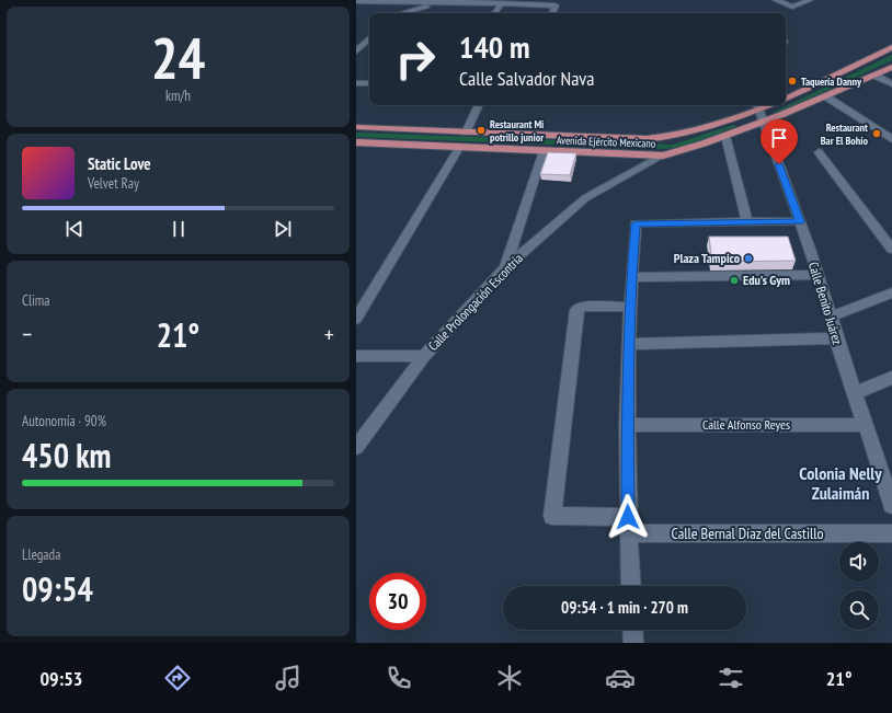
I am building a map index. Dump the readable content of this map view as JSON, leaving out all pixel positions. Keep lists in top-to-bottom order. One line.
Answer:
{"streets":{"main road":["Avenida Ejército Mexicano"],"street":["Calle Prolongación Escontría","Calle Benito Juárez","Calle Alfonso Reyes","Calle Bernal Díaz del Castillo"]},"crossings":[["Avenida Ejército Mexicano","Calle Prolongación Escontría"],["Avenida Ejército Mexicano","Calle Benito Juárez"],["Calle Benito Juárez","Calle Alfonso Reyes"]],"districts":["Colonia Nelly Zulaimán"],"places":["Taquería Danny","Restaurant Mi potrillo junior","Restaurant Bar El Bohío","Plaza Tampico","Edu's Gym"],"page":{"tile":[["24","km/h"],"Clima",["Autonomía · 90%","450 km"],["Llegada","09:54"]],"turn":["140 m","Calle Salvador Nava"],"song":["Static Love","Velvet Ray"],"heat":["−","21°","+"],"limit":"30","trip":"09:54 · 1 min · 270 m","tabs":["09:53","21°"]}}
